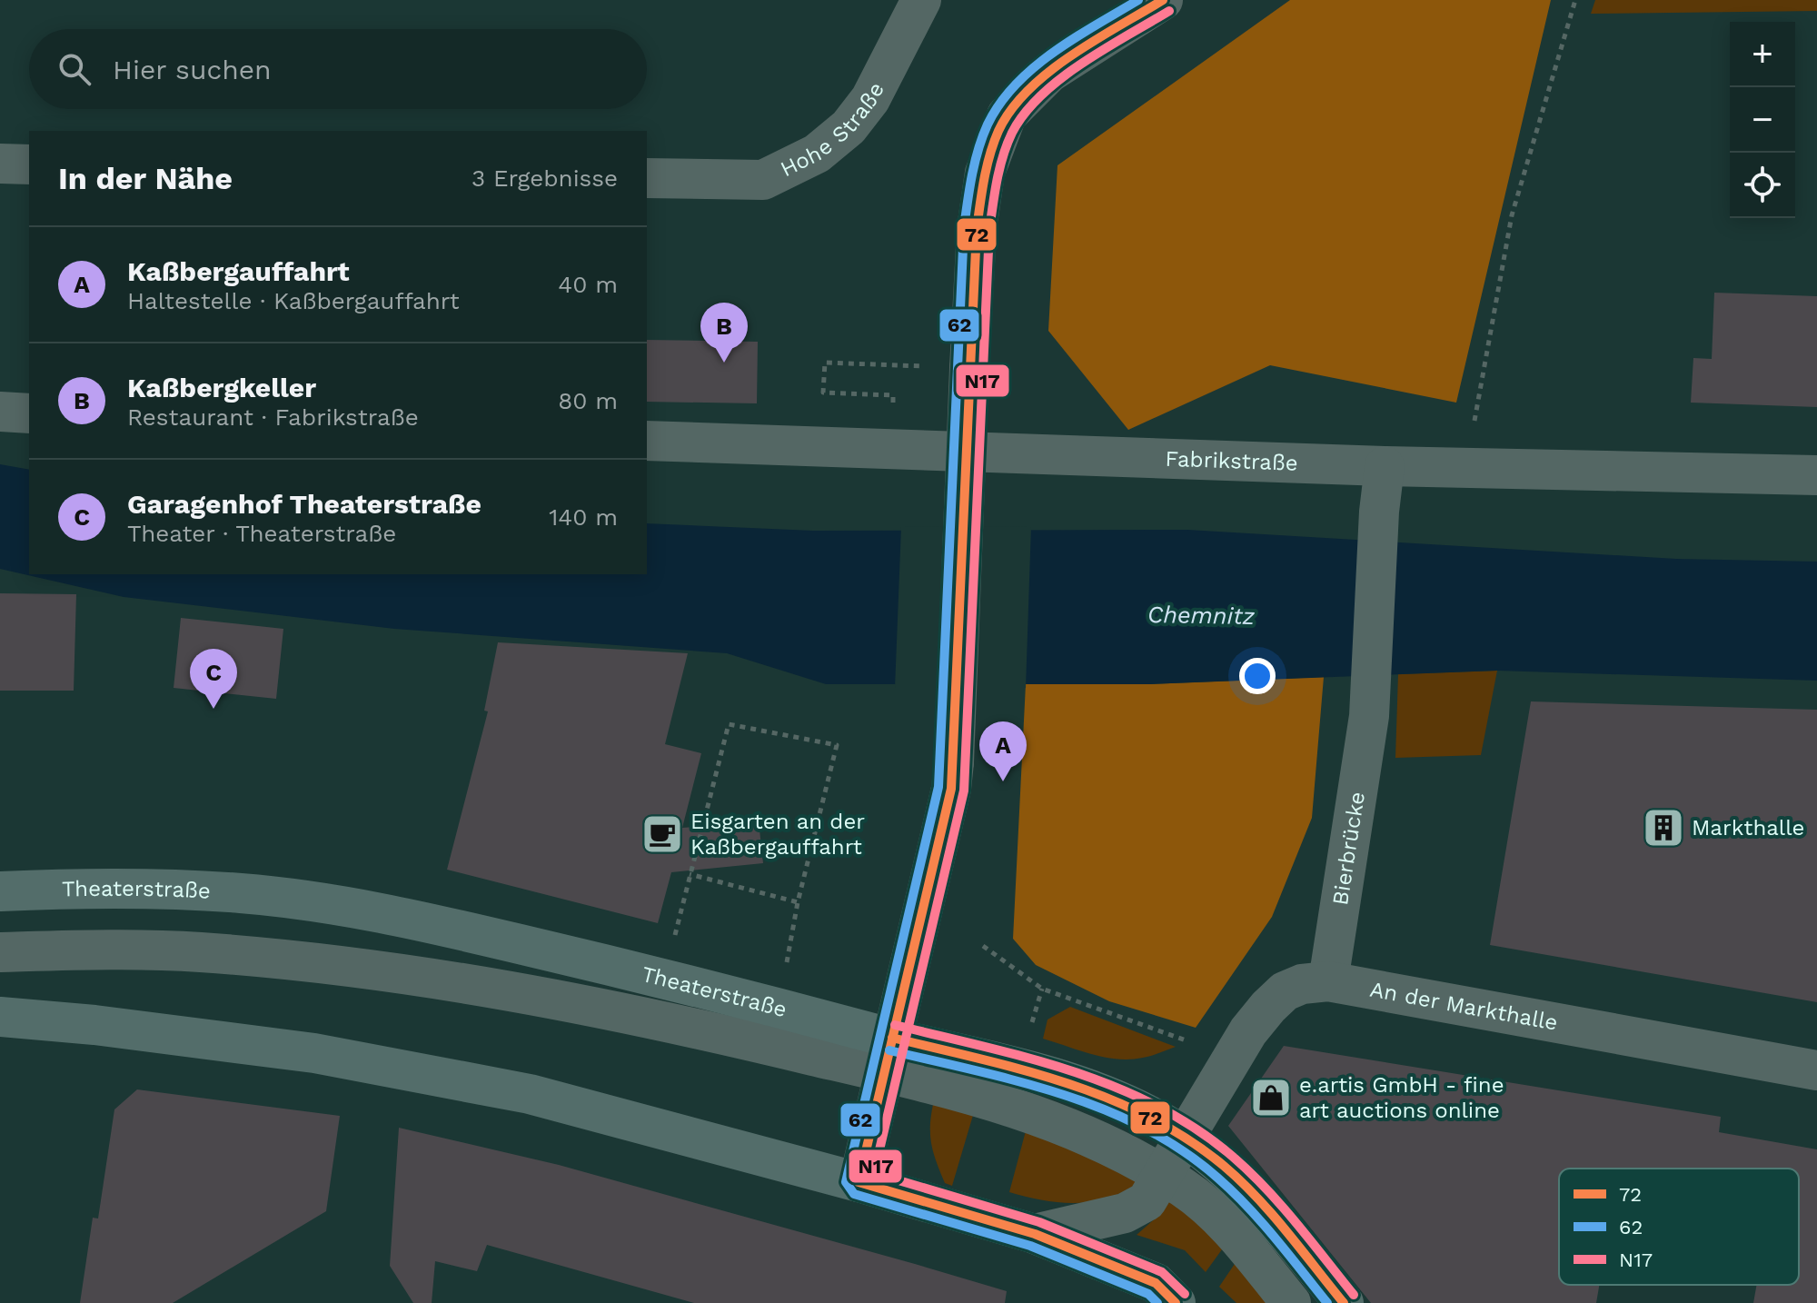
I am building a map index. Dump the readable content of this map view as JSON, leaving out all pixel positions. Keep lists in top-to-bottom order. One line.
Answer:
{"streets":{"main road":["Theaterstraße"],"street":["Hohe Straße","Fabrikstraße","Bierbrücke","An der Markthalle"]},"crossings":[["Fabrikstraße","Bierbrücke"],["Bierbrücke","An der Markthalle"],["Theaterstraße","An der Markthalle"]],"water":["Chemnitz"],"places":{"building":["Markthalle"],"cafe":["Eisgarten an der Kaßbergauffahrt"],"shop":["e.artis GmbH - fine art auctions online"]},"lines":["transit line 72","transit line 62","transit line N17"],"legend":["72","62","N17"],"page":{"map_buttons":["+","−"],"search":"Hier suchen","heading":["In der Nähe","3 Ergebnisse"],"list":[{"mark":"A","name":"Kaßbergauffahrt","note":"Haltestelle · Kaßbergauffahrt","value":"40 m"},{"mark":"B","name":"Kaßbergkeller","note":"Restaurant · Fabrikstraße","value":"80 m"},{"mark":"C","name":"Garagenhof Theaterstraße","note":"Theater · Theaterstraße","value":"140 m"}],"pins":["B","C","A"]}}
